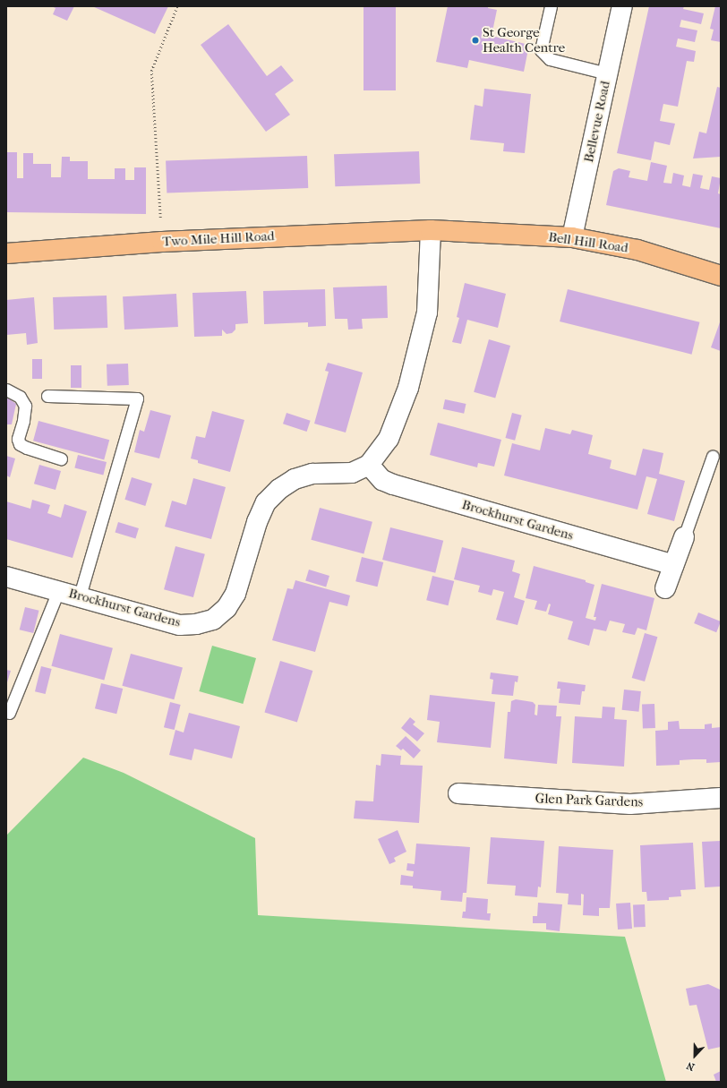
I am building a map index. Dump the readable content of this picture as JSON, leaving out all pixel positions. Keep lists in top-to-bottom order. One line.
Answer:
{"streets":{"main road":["Two Mile Hill Road","Bell Hill Road"],"street":["Bellevue Road","Brockhurst Gardens","Glen Park Gardens"]},"crossings":[["Bellevue Road","Bell Hill Road"],["Two Mile Hill Road","Bell Hill Road"],["Two Mile Hill Road","Brockhurst Gardens"],["Bell Hill Road","Brockhurst Gardens"]],"places":["St George Health Centre"],"north":"bottom"}
